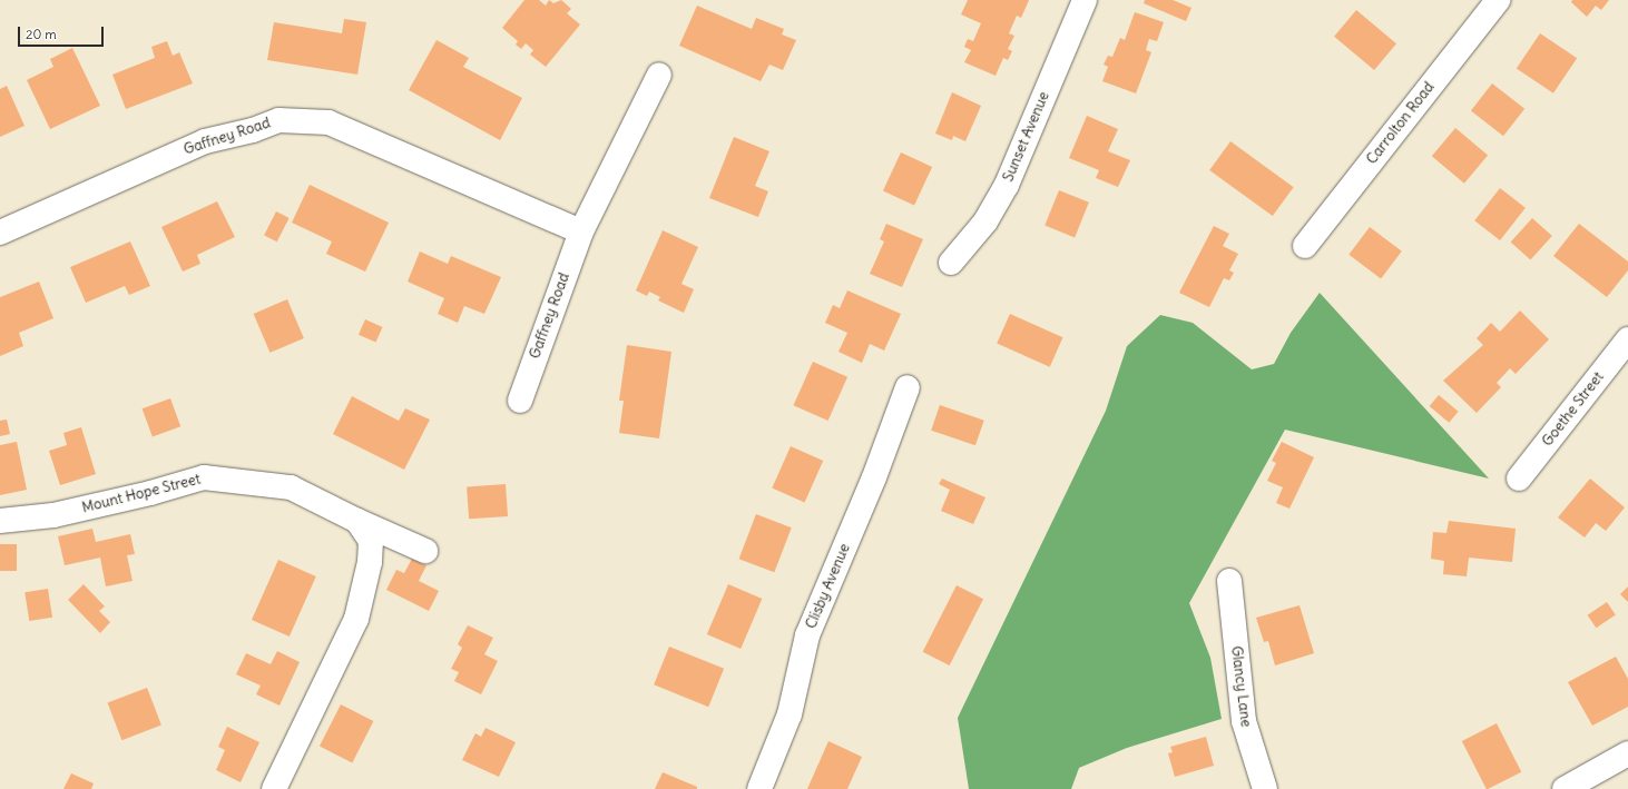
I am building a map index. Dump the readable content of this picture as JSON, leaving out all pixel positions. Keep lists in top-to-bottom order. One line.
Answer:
{"streets":{"street":["Carrolton Road","Gaffney Road","Sunset Avenue","Goethe Street","Mount Hope Street","Clisby Avenue","Glancy Lane"]},"scale_bar":"20 m"}
